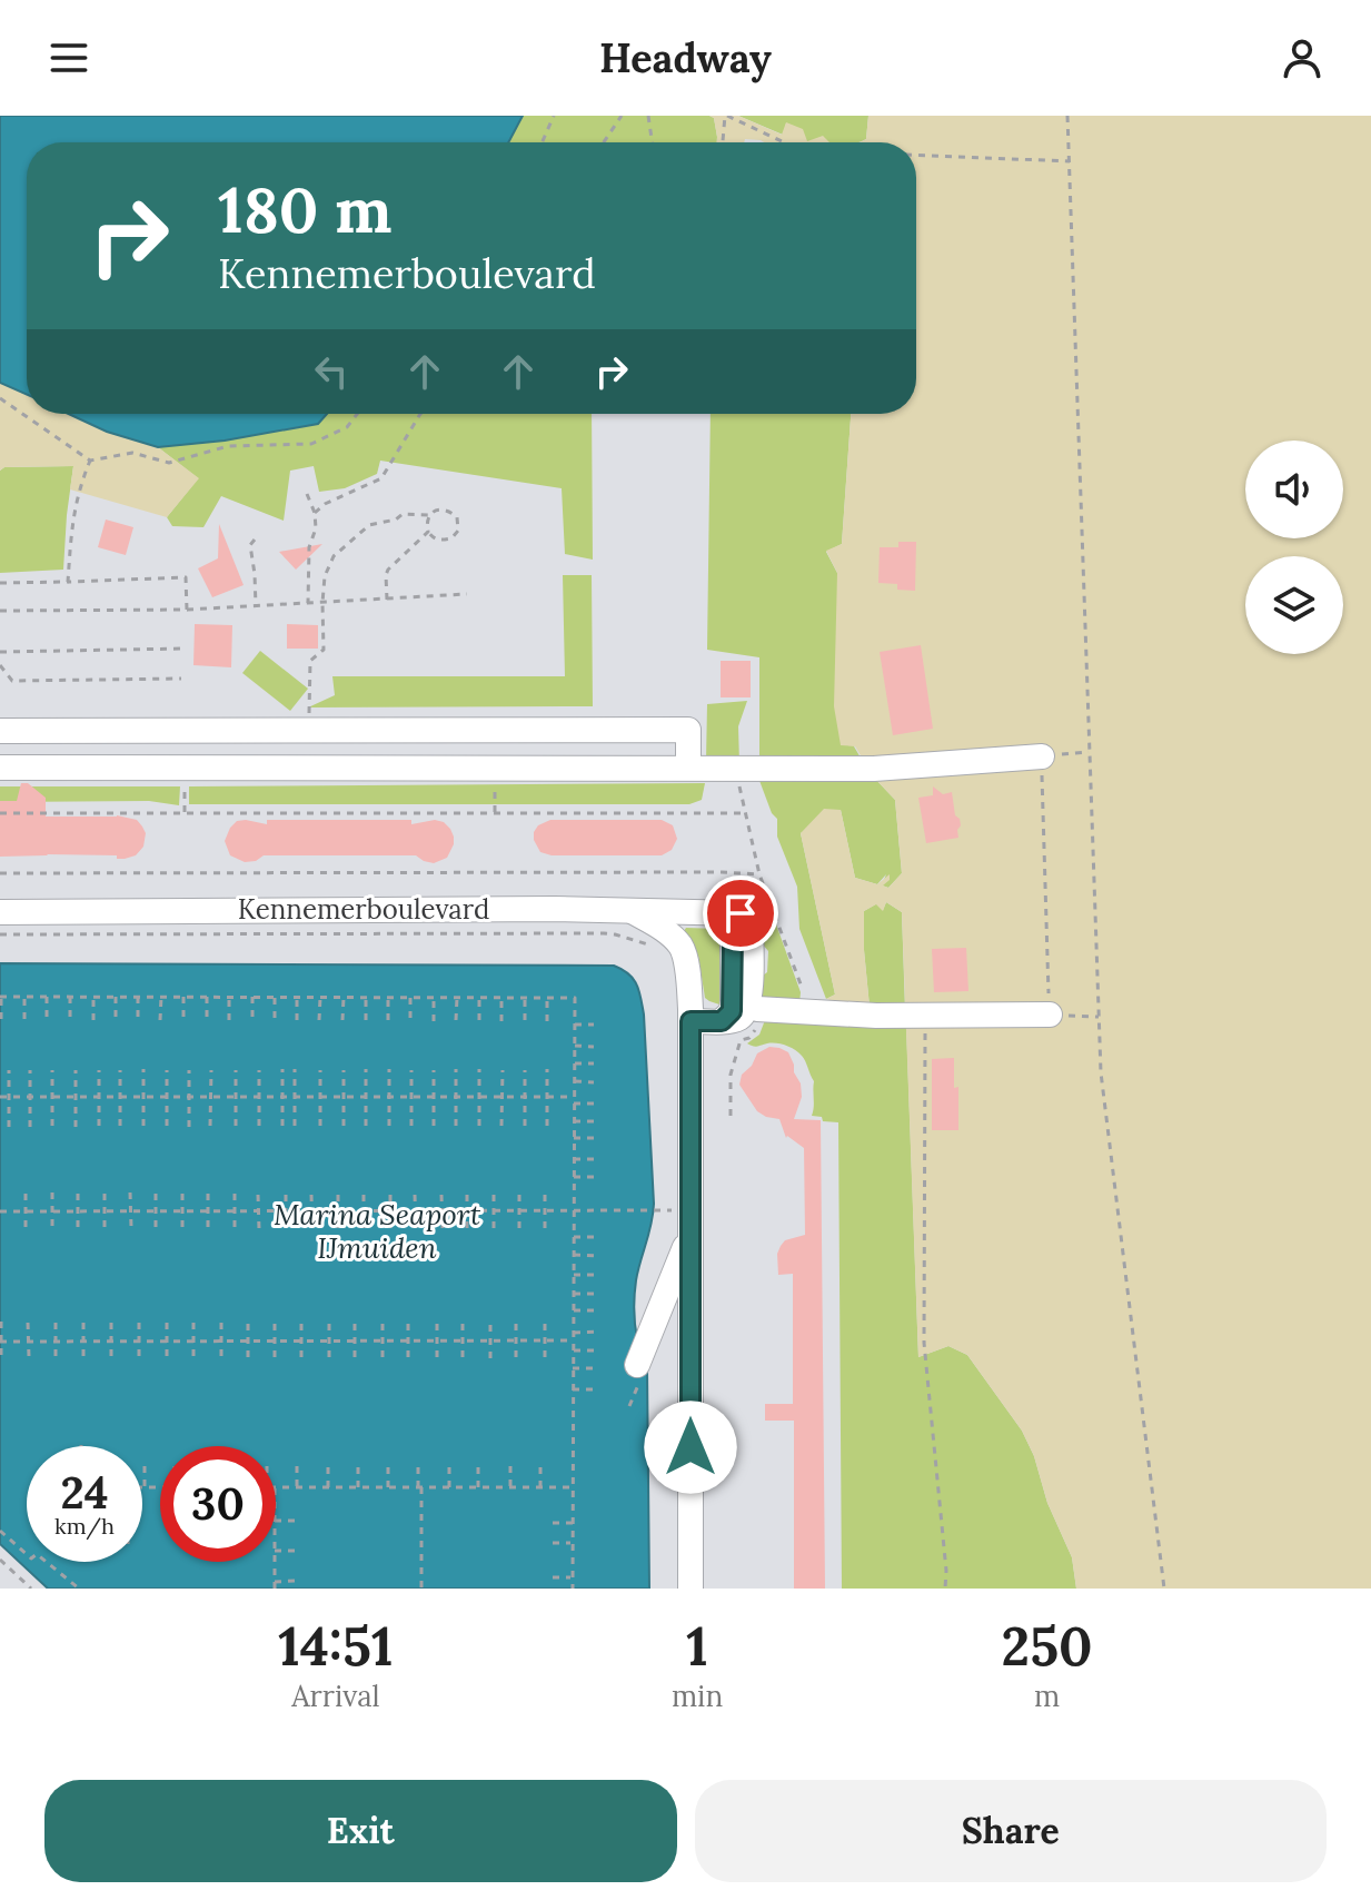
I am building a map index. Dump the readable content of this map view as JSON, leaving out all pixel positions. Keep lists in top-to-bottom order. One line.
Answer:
{"streets":{"street":["Kennemerboulevard"]},"water":["Marina Seaport IJmuiden"],"page":{"header":"Headway","turn":["180 m","Kennemerboulevard"],"speed":"24 km/h","limit":"30","eta":["14:51","Arrival","1","min","250","m"],"buttons":["Exit","Share"]}}
